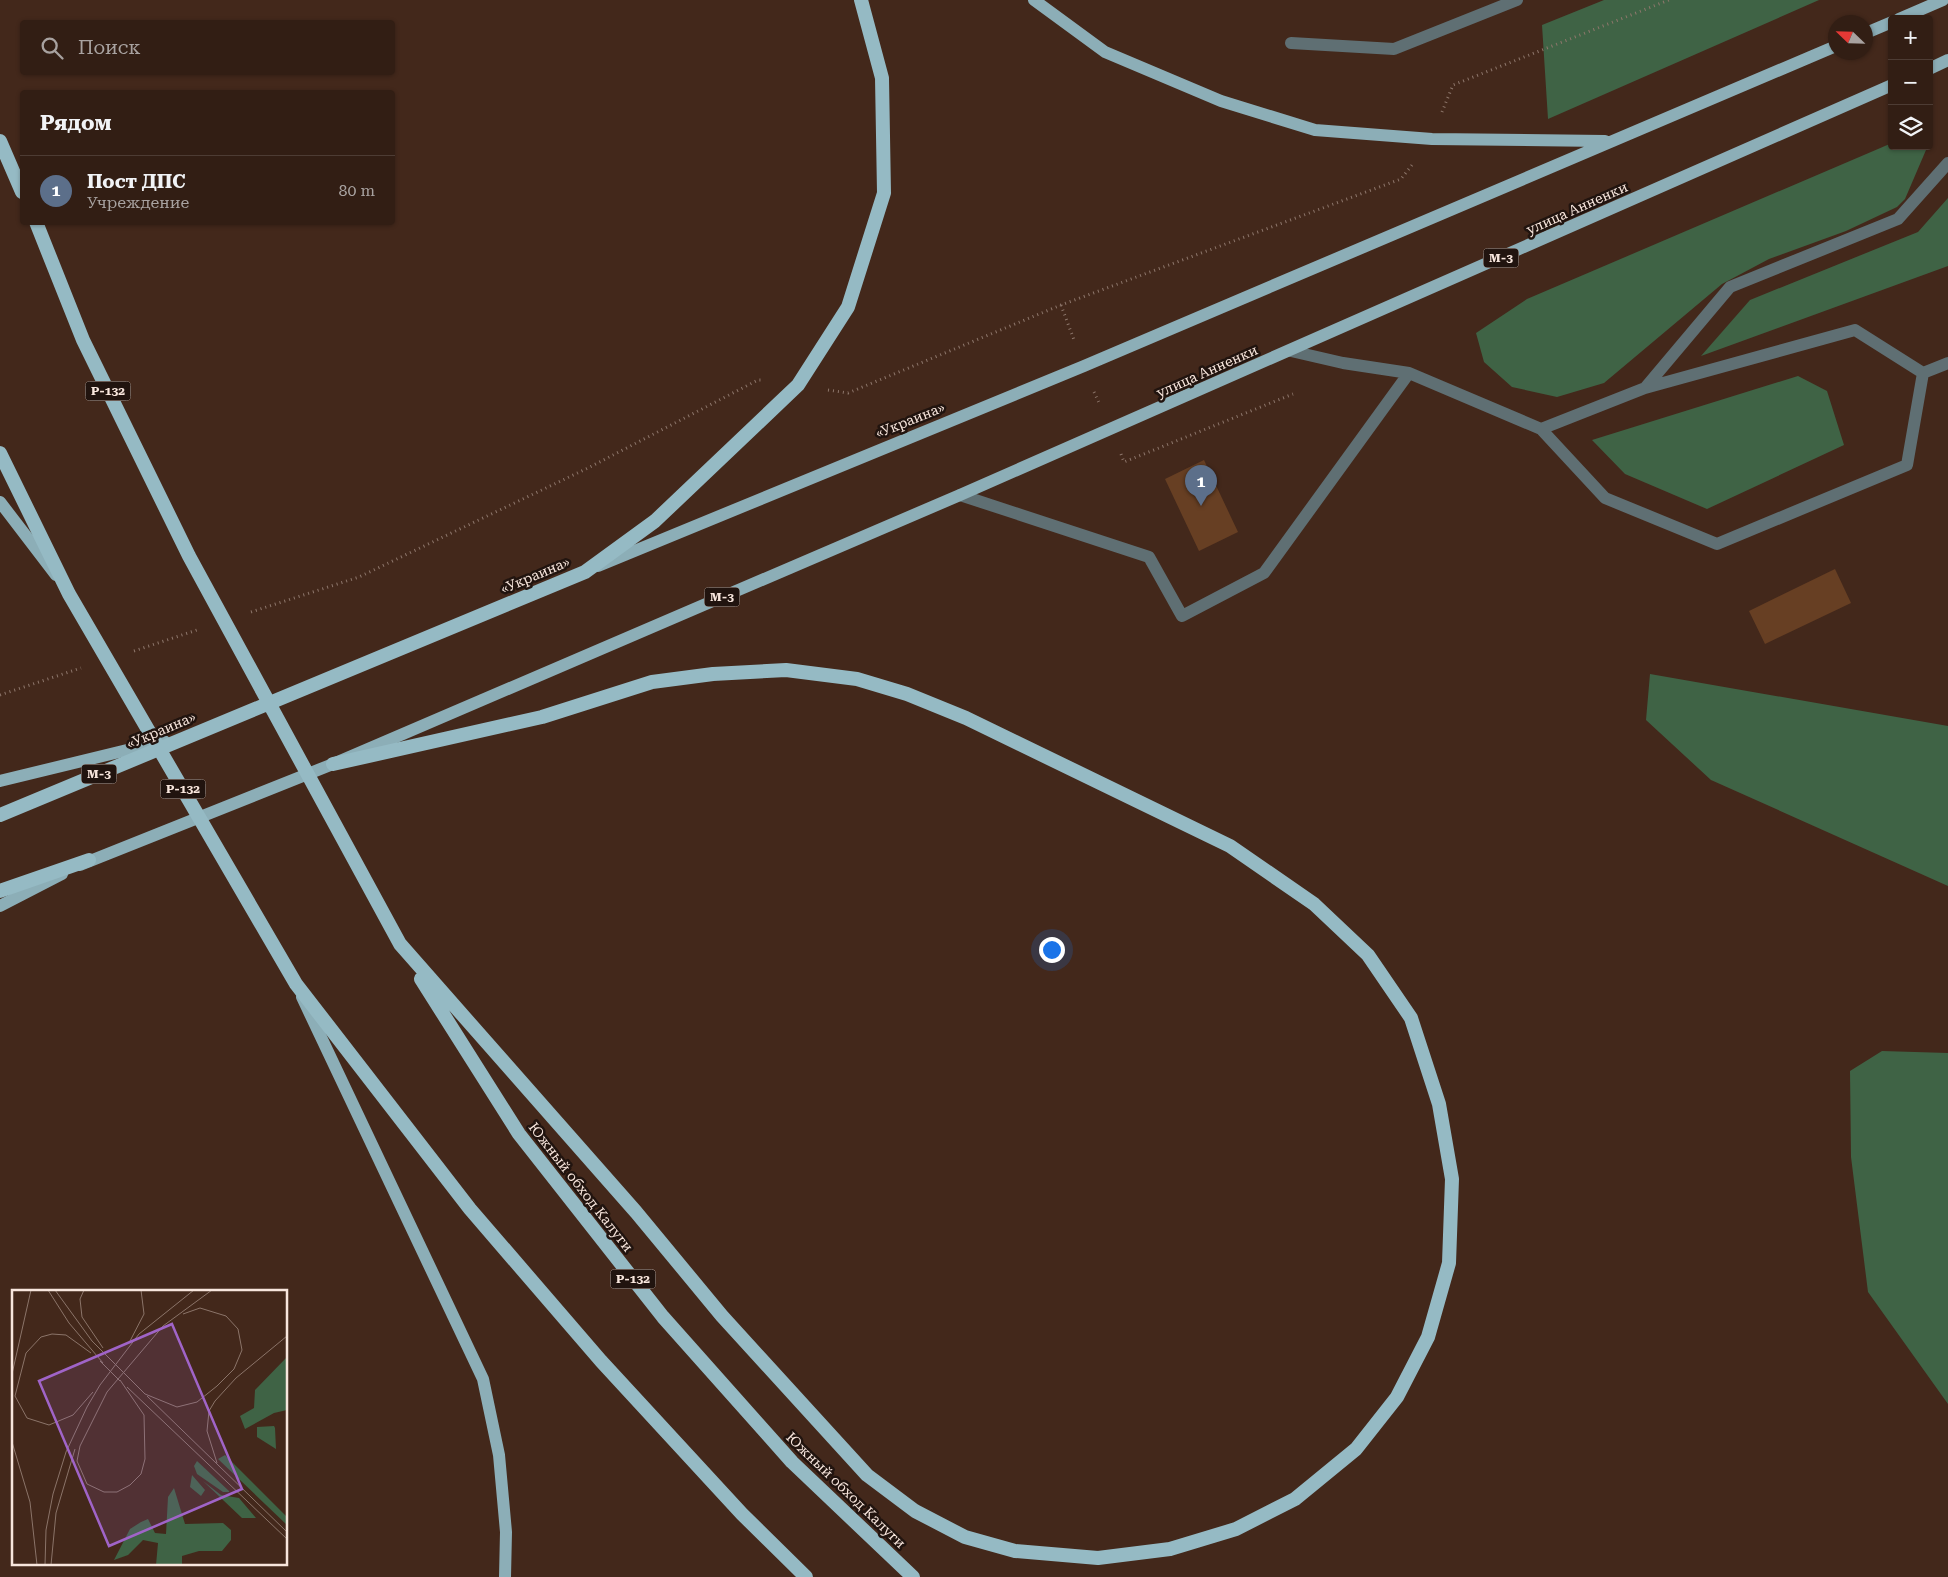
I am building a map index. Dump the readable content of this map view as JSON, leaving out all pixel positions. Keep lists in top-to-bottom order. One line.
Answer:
{"streets":{"highway":["М-3","Р-132","«Украина»","Южный обход Калуги"],"main road":["улица Анненки"]},"crossings":[["улица Анненки","М-3"],["М-3","«Украина»"],["Р-132","Южный обход Калуги"]],"north":"top left","page":{"map_buttons":["+","−"],"search":"Поиск","heading":"Рядом","list":[{"mark":"1","name":"Пост ДПС","note":"Учреждение","value":"80 m"}],"pins":"1"}}
